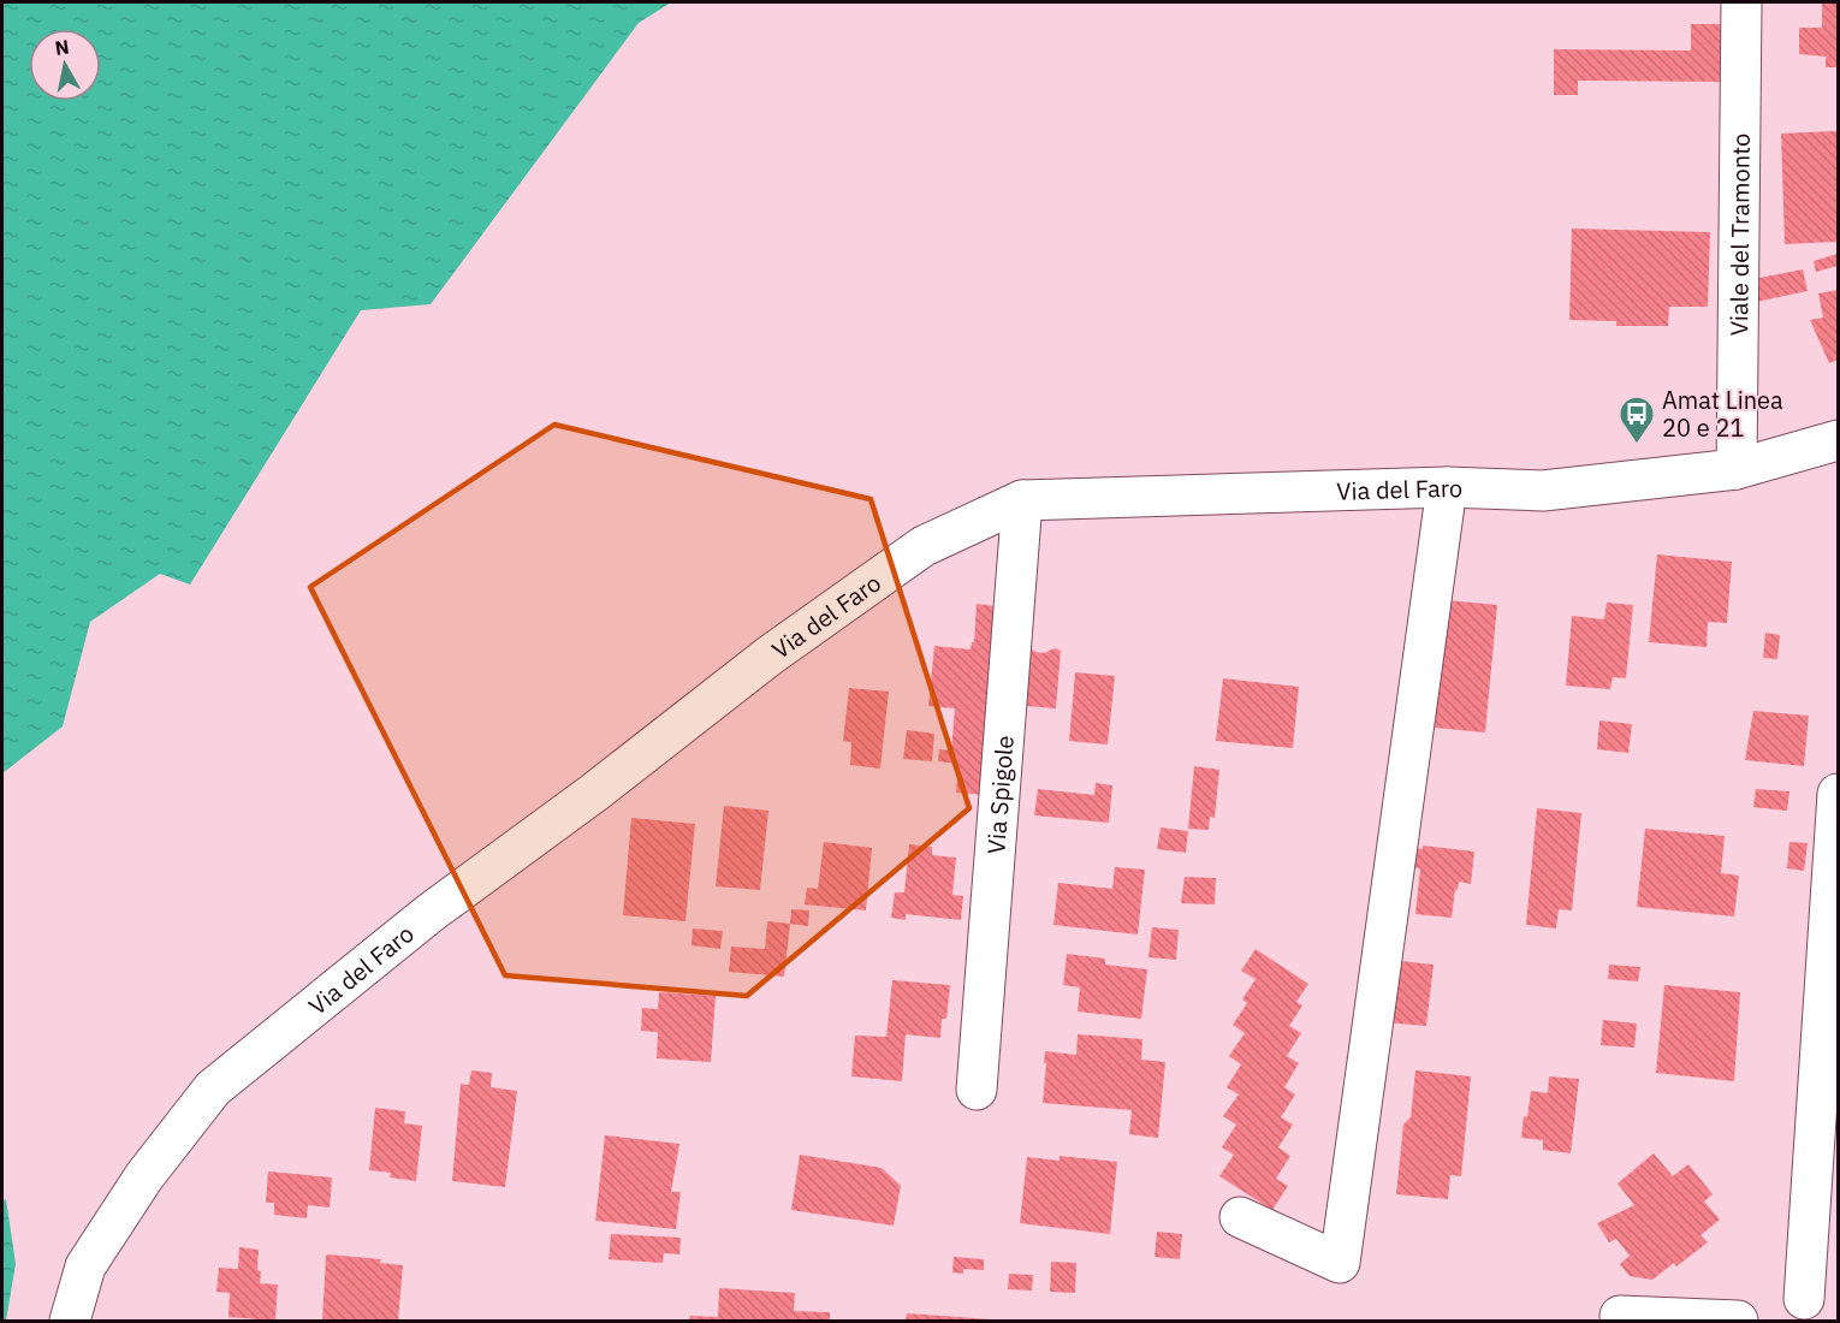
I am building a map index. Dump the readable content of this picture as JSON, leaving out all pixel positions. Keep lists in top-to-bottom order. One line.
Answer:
{"streets":{"street":["Viale del Tramonto","Via del Faro","Via Spigole"]},"crossings":[["Viale del Tramonto","Via del Faro"],["Via del Faro","Via Spigole"]],"places":{"bus stop":["Amat Linea 20 e 21"]},"north":"top"}
